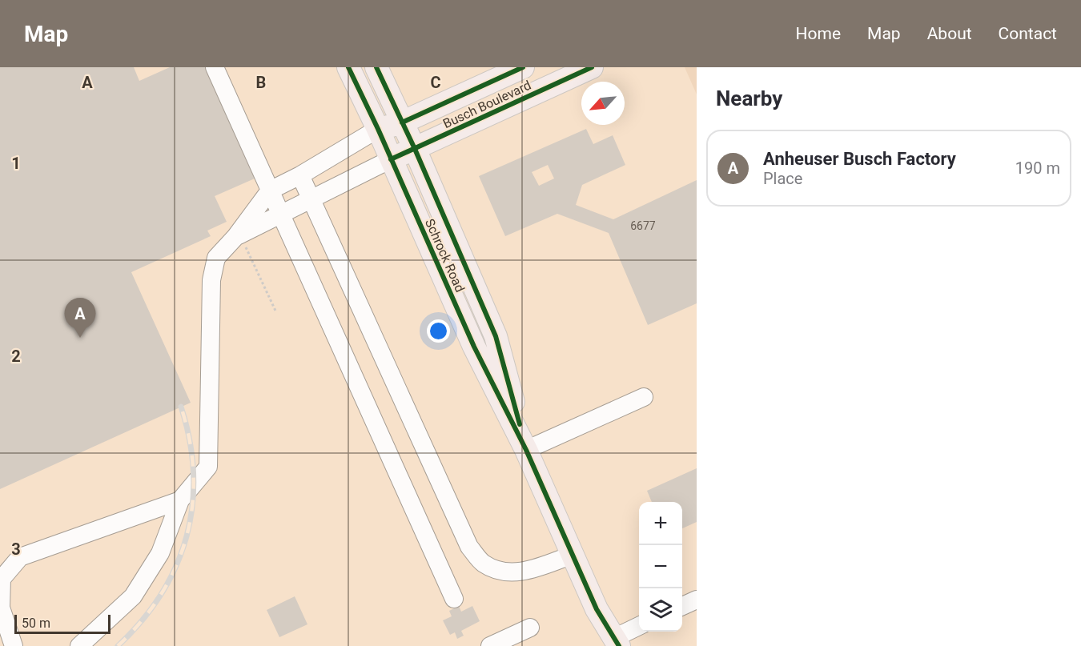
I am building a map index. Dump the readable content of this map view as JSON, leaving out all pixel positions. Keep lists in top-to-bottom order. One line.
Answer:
{"streets":{"main road":["Busch Boulevard","Schrock Road"]},"crossings":[["Busch Boulevard","Schrock Road"]],"house_numbers":["6677"],"scale_bar":"50 m","north":"bottom left","page":{"header":"Map","nav":["Home","Map","About","Contact"],"heading":"Nearby","list":[{"mark":"A","name":"Anheuser Busch Factory","note":"Place","value":"190 m"}],"pins":"A","map_buttons":["+","−"],"scale":"50 m"},"grid":{"columns":["A","B","C"],"rows":["1","2","3"]}}
